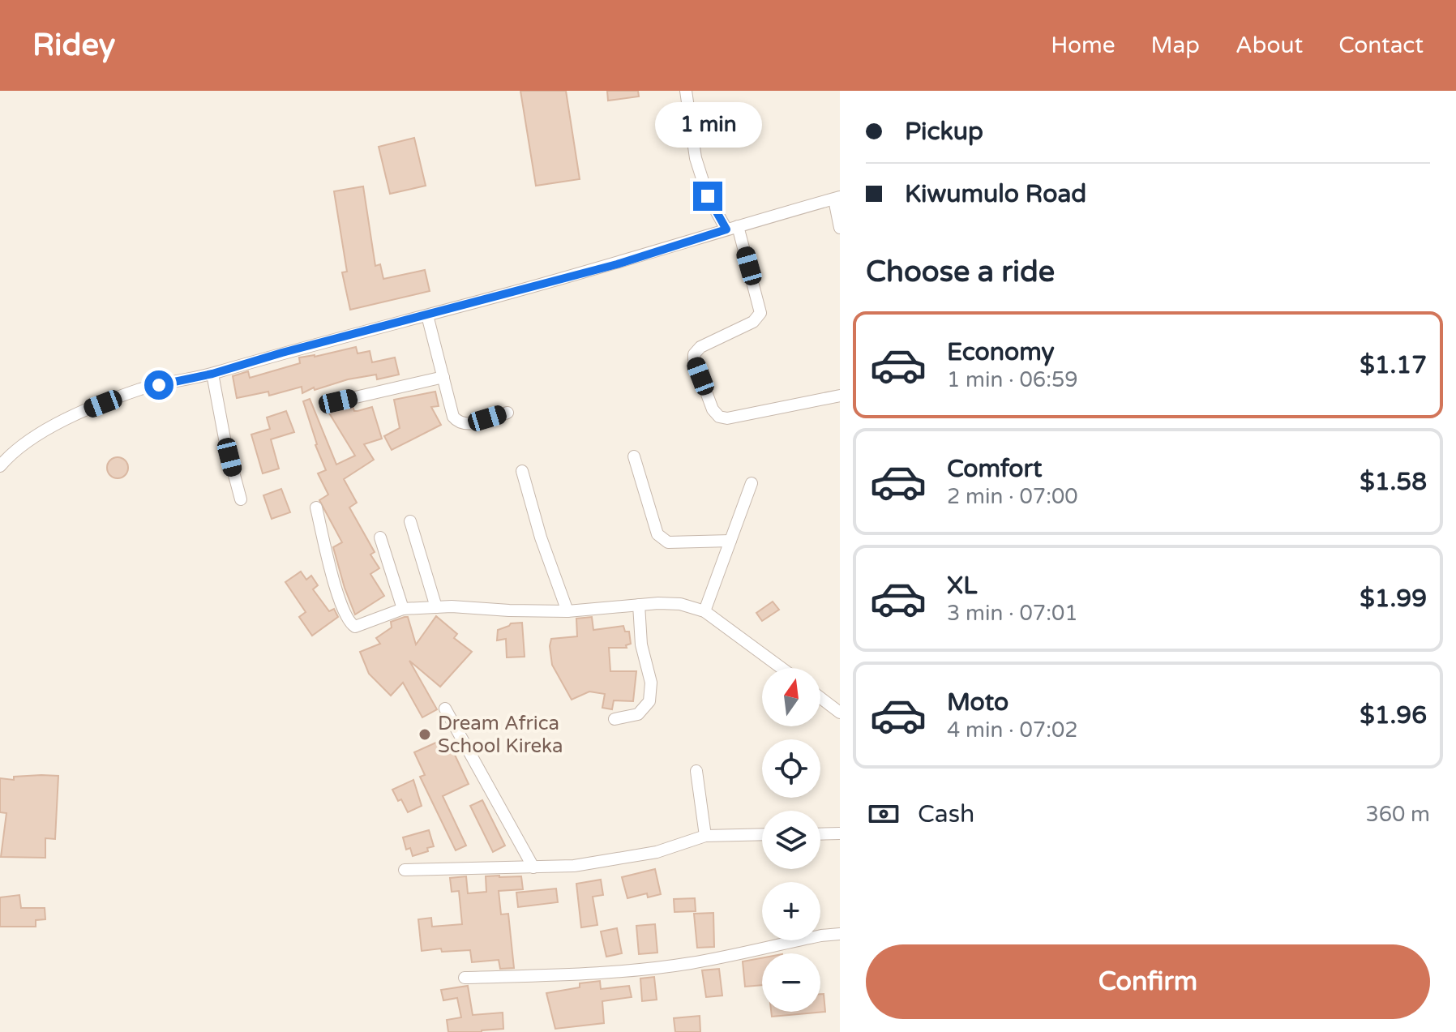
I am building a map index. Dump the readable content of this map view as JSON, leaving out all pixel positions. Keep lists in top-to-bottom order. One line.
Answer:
{"places":["Dream Africa School Kireka"],"north":"top","page":{"header":"Ridey","nav":["Home","Map","About","Contact"],"banner":["Pickup","Kiwumulo Road"],"bubble":"1 min","heading":"Choose a ride","list":[{"name":"Economy","note":"1 min · 06:59","value":"$1.17"},{"name":"Comfort","note":"2 min · 07:00","value":"$1.58"},{"name":"XL","note":"3 min · 07:01","value":"$1.99"},{"name":"Moto","note":"4 min · 07:02","value":"$1.96"}],"map_buttons":["+","−"],"pay":["Cash","360 m"],"buttons":"Confirm"}}
